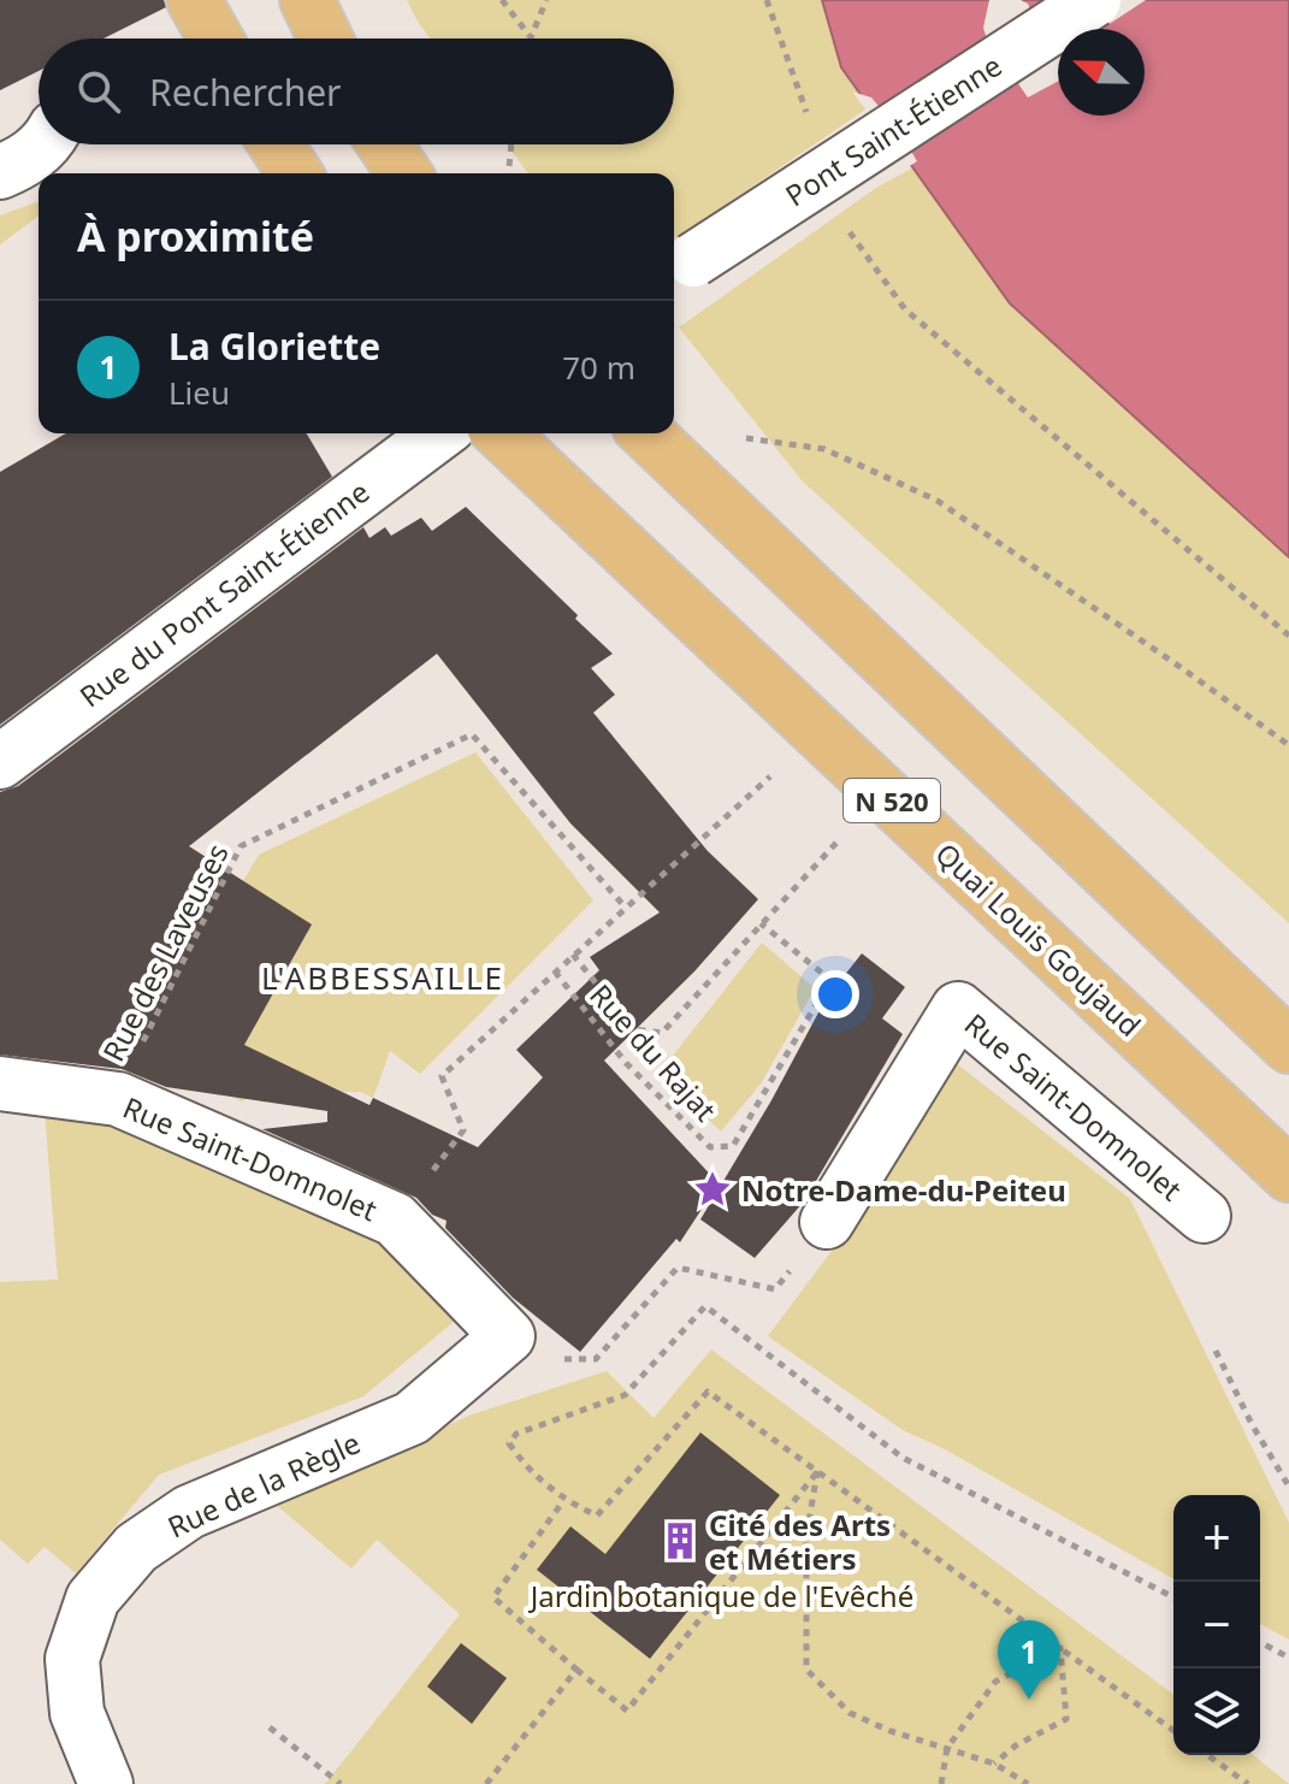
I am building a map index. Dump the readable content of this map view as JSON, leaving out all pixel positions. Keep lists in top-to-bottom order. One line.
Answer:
{"streets":{"main road":["N 520","Quai Louis Goujaud"],"street":["Pont Saint-Étienne","Rue du Pont Saint-Étienne","Rue Saint-Domnolet","Rue de la Règle"],"path":["Rue des Laveuses","Rue du Rajat"]},"crossings":[["Rue des Laveuses","Rue du Rajat"],["Rue des Laveuses","Rue Saint-Domnolet"],["Rue du Rajat","Rue Saint-Domnolet"],["Rue Saint-Domnolet","Rue de la Règle"]],"districts":["L'ABBESSAILLE"],"parks":["Jardin botanique de l'Evêché"],"places":{"place":["Notre-Dame-du-Peiteu"],"building":["Cité des Arts et Métiers"]},"north":"left","page":{"search":"Rechercher","heading":"À proximité","list":[{"mark":"1","name":"La Gloriette","note":"Lieu","value":"70 m"}],"map_buttons":["+","−"],"pins":"1"}}
